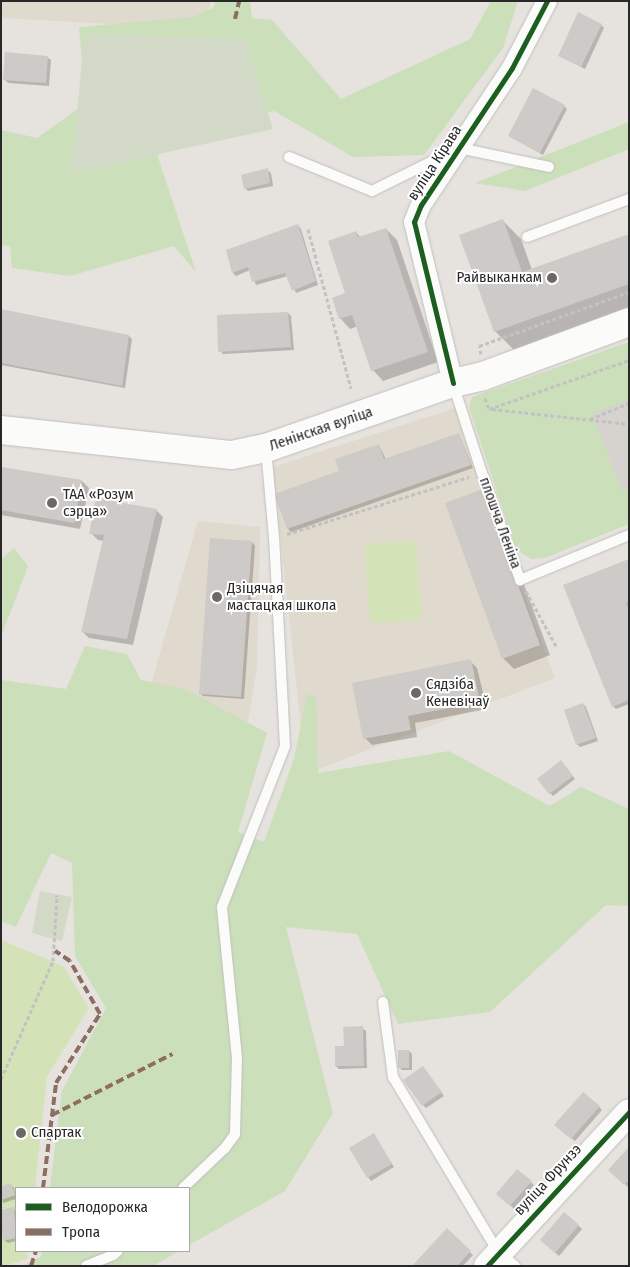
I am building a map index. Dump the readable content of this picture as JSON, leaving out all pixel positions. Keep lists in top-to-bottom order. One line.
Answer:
{"streets":{"main road":["Ленінская вуліца"],"street":["вуліца Кірава","вуліца Фрунзэ"],"lane":["плошча Леніна"]},"crossings":[["вуліца Кірава","Ленінская вуліца"],["вуліца Кірава","плошча Леніна"],["Ленінская вуліца","плошча Леніна"]],"places":["Райвыканкам","ТАА «Розум сэрца»","Дзіцячая мастацкая школа","Сядзіба Кеневічаў","Спартак"],"legend":["Велодорожка","Тропа"]}
